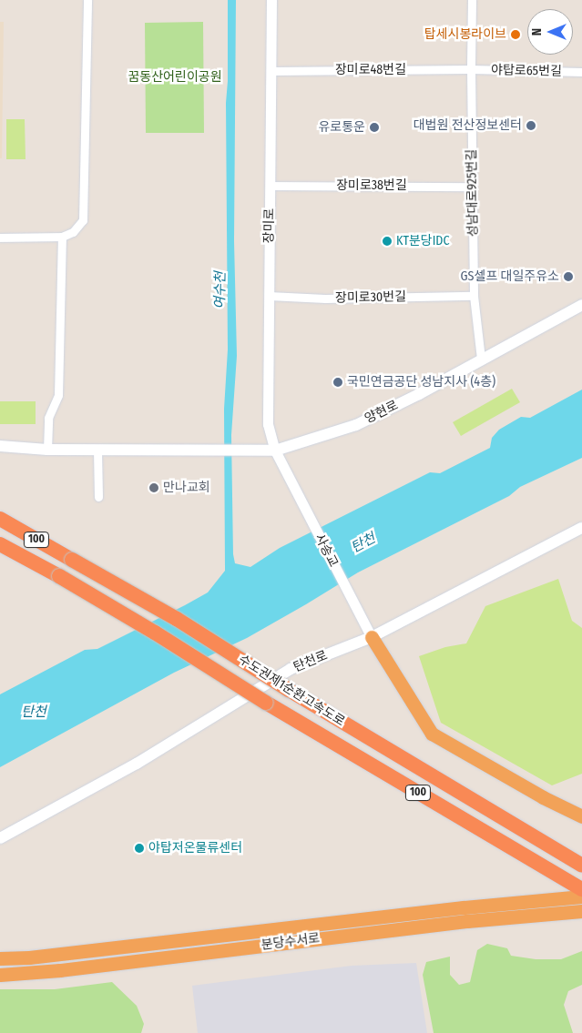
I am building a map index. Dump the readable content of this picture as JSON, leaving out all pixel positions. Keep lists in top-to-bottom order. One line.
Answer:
{"streets":{"highway":["100","수도권제1순환고속도로","분당수서로"],"main road":["양현로","탄천로"],"street":["장미로48번길","야탑로65번길","장미로38번길","성남대로925번길","장미로","장미로30번길","사송교"]},"crossings":[["장미로48번길","야탑로65번길"],["장미로48번길","성남대로925번길"],["장미로48번길","장미로"],["야탑로65번길","성남대로925번길"],["장미로38번길","성남대로925번길"],["장미로38번길","장미로"],["성남대로925번길","장미로30번길"],["성남대로925번길","양현로"],["장미로","장미로30번길"],["장미로","양현로"],["장미로","사송교"],["양현로","사송교"],["사송교","탄천로"]],"water":["여수천","탄천"],"parks":["꿈동산어린이공원"],"places":["탑세시봉라이브","대법원 전산정보센터","유로통운","KT분당IDC","GS셀프 대일주유소","국민연금공단 성남지사 (4층)","만나교회","야탑저온물류센터"],"north":"left"}
